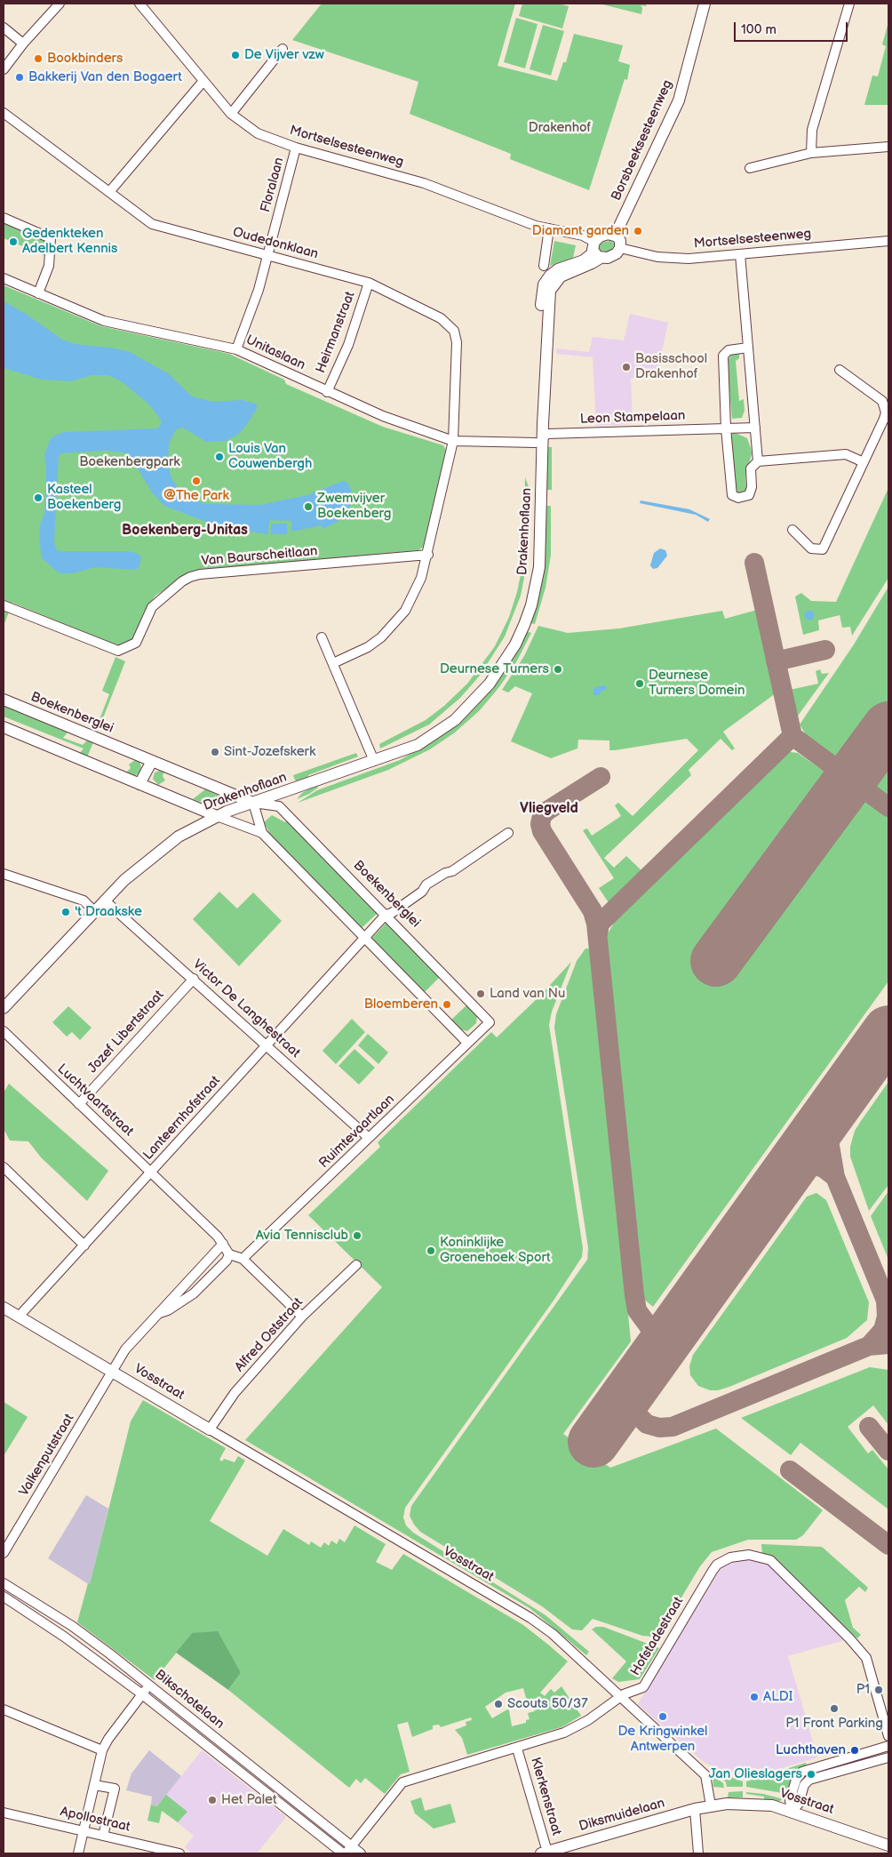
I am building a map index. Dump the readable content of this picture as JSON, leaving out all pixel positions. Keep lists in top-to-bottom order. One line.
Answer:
{"streets":{"street":["Borsbeeksesteenweg","Mortselsesteenweg","Floralaan","Oudedonklaan","Heirmanstraat","Unitaslaan","Leon Stampelaan","Drakenhoflaan","Van Baurscheitlaan","Boekenberglei","Victor De Langhestraat","Jozef Libertstraat","Luchtvaartstraat","Lanteernhofstraat","Ruimtevaartlaan","Alfred Oststraat","Vosstraat","Valkenputstraat","Hofstadestraat","Bikschotelaan","Klerkenstraat","Diksmuidelaan","Apollostraat"]},"crossings":[["Borsbeeksesteenweg","Mortselsesteenweg"],["Borsbeeksesteenweg","Drakenhoflaan"],["Mortselsesteenweg","Floralaan"],["Mortselsesteenweg","Drakenhoflaan"],["Floralaan","Oudedonklaan"],["Floralaan","Unitaslaan"],["Oudedonklaan","Heirmanstraat"],["Oudedonklaan","Unitaslaan"],["Oudedonklaan","Van Baurscheitlaan"],["Heirmanstraat","Unitaslaan"],["Unitaslaan","Leon Stampelaan"],["Unitaslaan","Drakenhoflaan"],["Leon Stampelaan","Drakenhoflaan"],["Drakenhoflaan","Boekenberglei"],["Drakenhoflaan","Victor De Langhestraat"],["Boekenberglei","Lanteernhofstraat"],["Boekenberglei","Ruimtevaartlaan"],["Victor De Langhestraat","Jozef Libertstraat"],["Victor De Langhestraat","Lanteernhofstraat"],["Victor De Langhestraat","Ruimtevaartlaan"],["Jozef Libertstraat","Luchtvaartstraat"],["Luchtvaartstraat","Lanteernhofstraat"],["Luchtvaartstraat","Valkenputstraat"],["Lanteernhofstraat","Vosstraat"],["Alfred Oststraat","Vosstraat"],["Vosstraat","Valkenputstraat"],["Vosstraat","Hofstadestraat"],["Vosstraat","Diksmuidelaan"],["Hofstadestraat","Bikschotelaan"],["Hofstadestraat","Klerkenstraat"],["Klerkenstraat","Diksmuidelaan"]],"districts":["Boekenberg-Unitas","Vliegveld"],"parks":["Drakenhof","Boekenbergpark"],"places":["De Vijver vzw","Bookbinders","Bakkerij Van den Bogaert","Diamant garden","Gedenkteken Adelbert Kennis","Basisschool Drakenhof","Louis Van Couwenbergh","@The Park","Kasteel Boekenberg","Zwemvijver Boekenberg","Deurnese Turners","Deurnese Turners Domein","Sint-Jozefskerk","'t Draakske","Land van Nu","Bloemberen","Avia Tennisclub","Koninklijke Groenehoek Sport","P1","ALDI","Scouts 50/37","P1 Front Parking","De Kringwinkel Antwerpen","Luchthaven","Jan Olieslagers","Het Palet"],"scale_bar":"100 m"}
